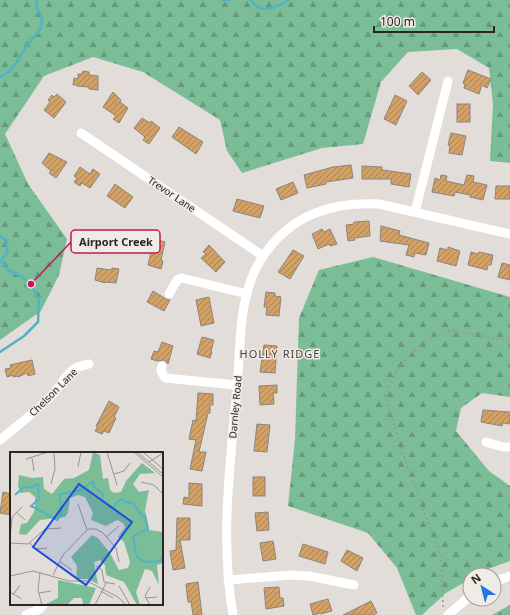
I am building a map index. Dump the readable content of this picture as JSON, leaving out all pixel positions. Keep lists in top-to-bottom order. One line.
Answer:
{"streets":{"street":["Trevor Lane","Chelson Lane","Darnley Road"]},"crossings":[["Trevor Lane","Darnley Road"]],"districts":["HOLLY RIDGE"],"places":["Airport Creek"],"scale_bar":"100 m","north":"top left"}
